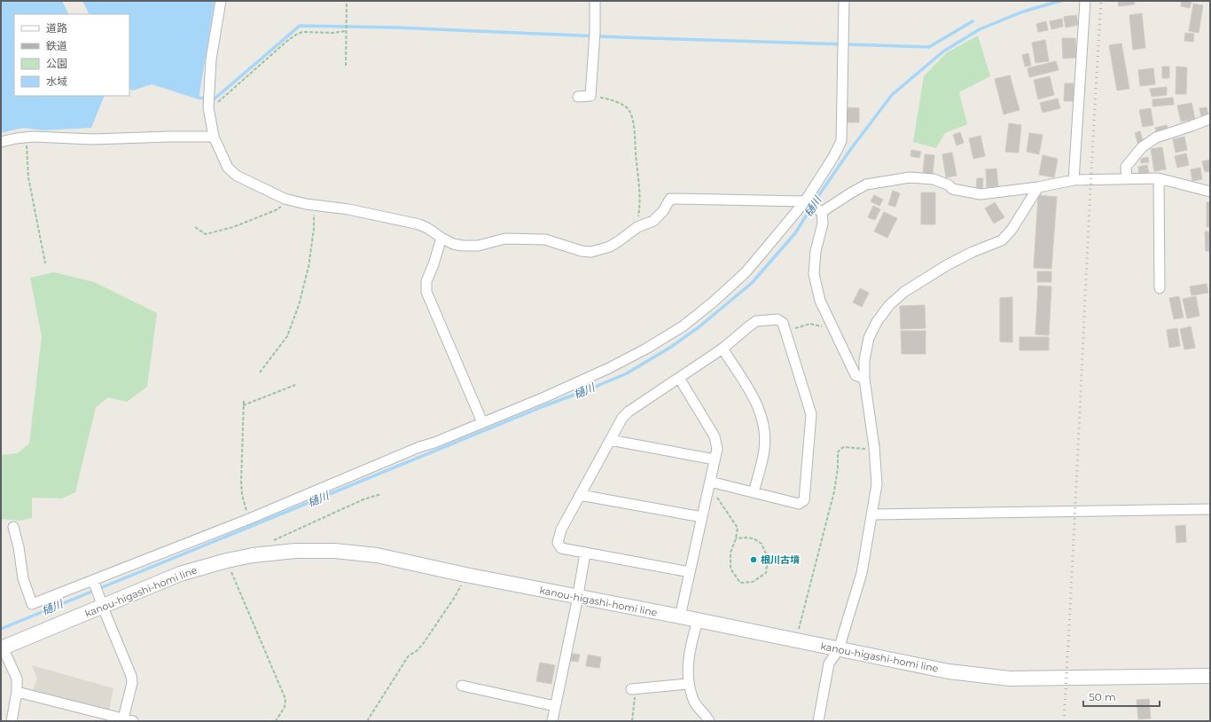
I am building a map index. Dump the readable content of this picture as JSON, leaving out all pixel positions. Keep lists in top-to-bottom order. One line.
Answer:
{"streets":{"main road":["kanou-higashi-homi line"]},"water":["樋川"],"places":["根川古墳"],"legend":["道路","鉄道","公園","水域"],"scale_bar":"50 m"}
